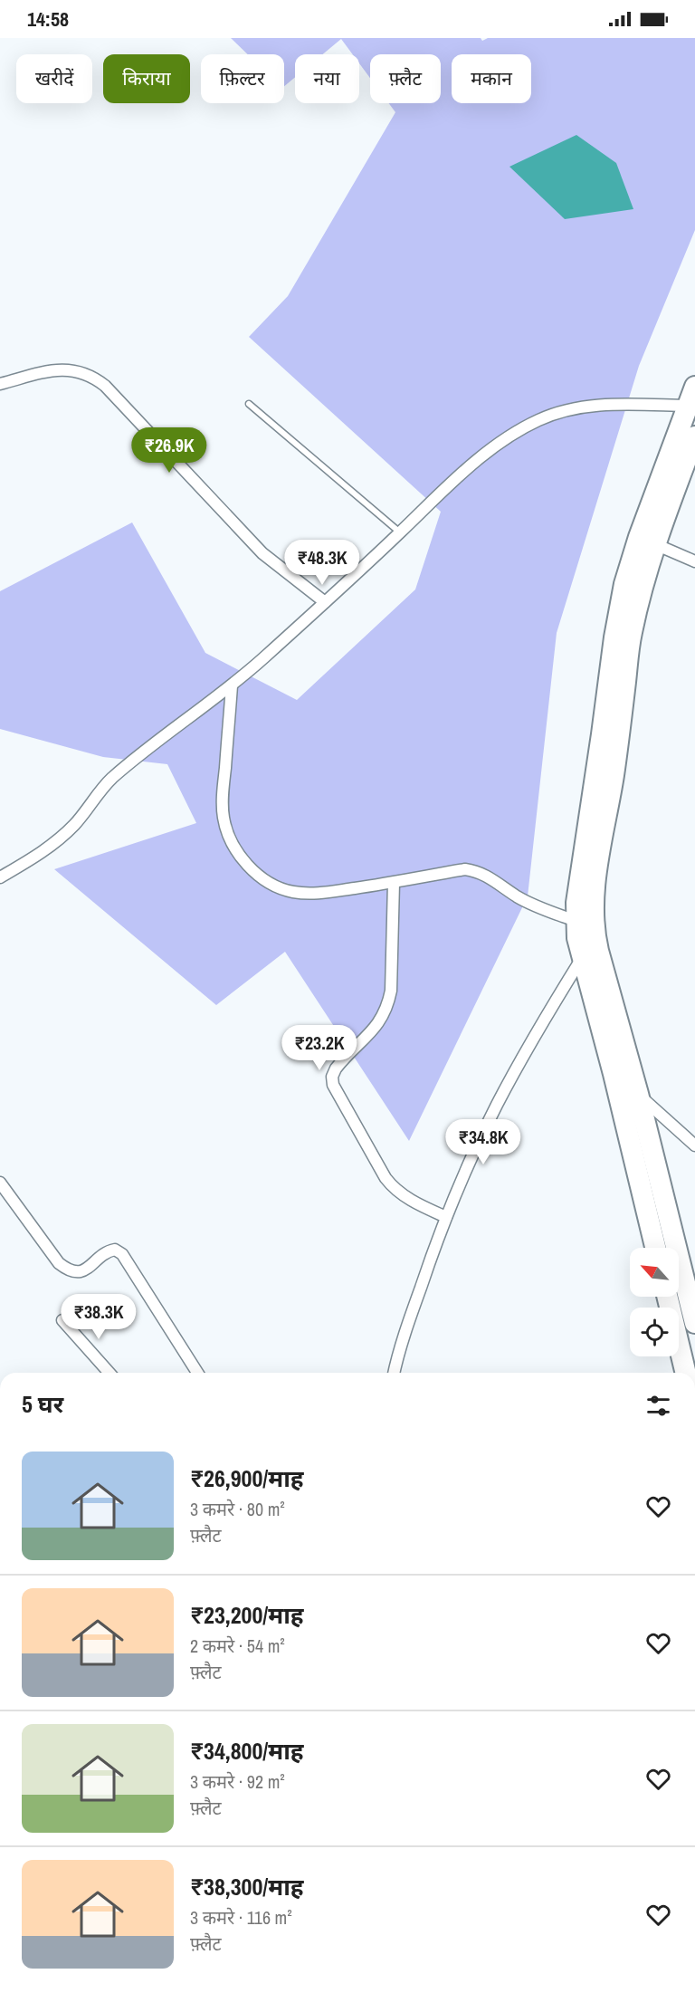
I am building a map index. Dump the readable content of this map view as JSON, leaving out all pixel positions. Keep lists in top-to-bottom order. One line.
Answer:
{"north":"top left","page":{"status":"14:58","chip":["खरीदें","किराया","फ़िल्टर","नया","फ़्लैट","मकान"],"price":["₹26.9K","₹48.3K","₹23.2K","₹34.8K","₹38.3K"],"heading":"5 घर","list":[{"name":"₹26,900/माह","note":"3 कमरे · 80 m² · फ़्लैट"},{"name":"₹23,200/माह","note":"2 कमरे · 54 m² · फ़्लैट"},{"name":"₹34,800/माह","note":"3 कमरे · 92 m² · फ़्लैट"},{"name":"₹38,300/माह","note":"3 कमरे · 116 m² · फ़्लैट"}]}}
